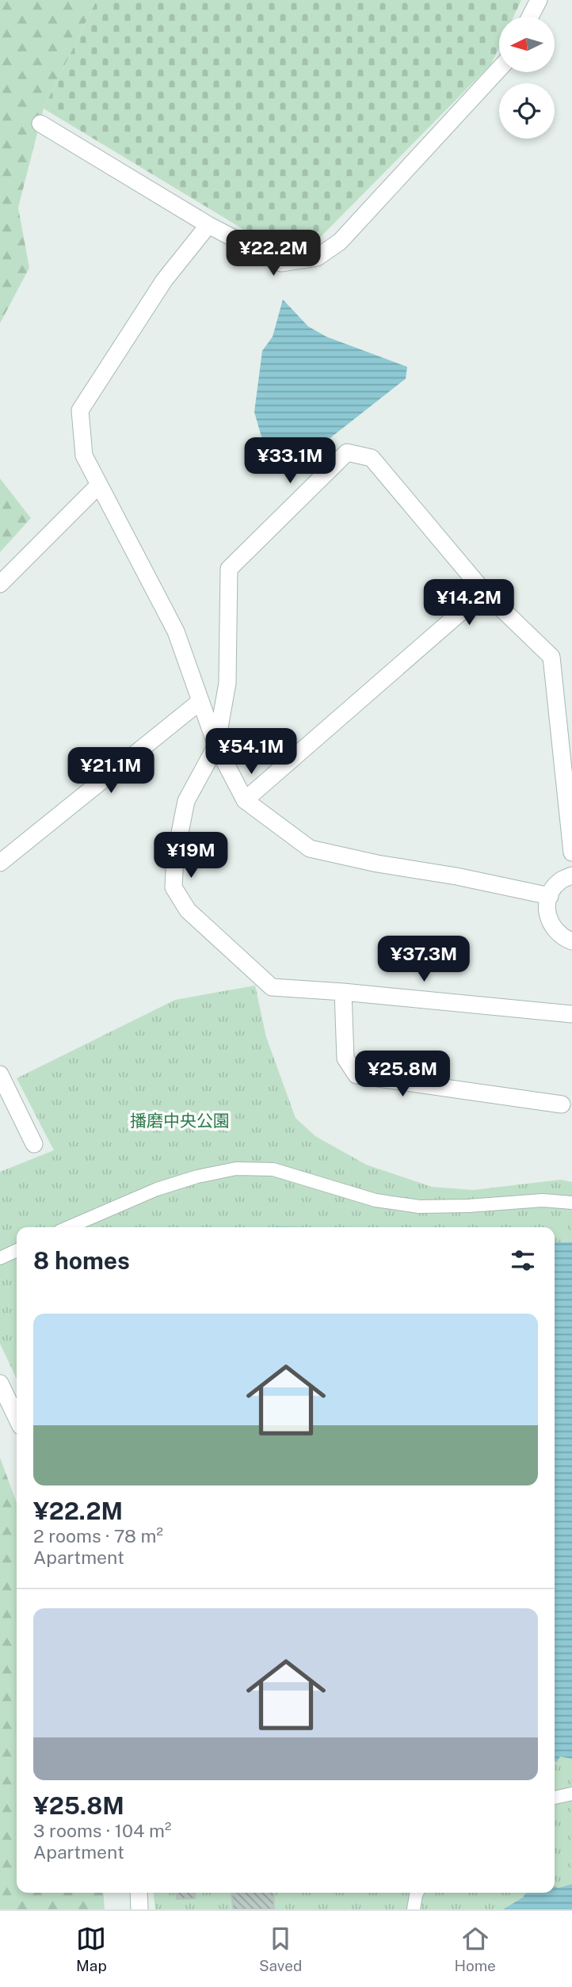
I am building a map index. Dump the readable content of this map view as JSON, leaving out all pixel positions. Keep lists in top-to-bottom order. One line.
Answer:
{"parks":["播磨中央公園"],"north":"left","page":{"price":["¥22.2M","¥33.1M","¥14.2M","¥54.1M","¥21.1M","¥19M","¥37.3M","¥25.8M"],"heading":"8 homes","list":[{"name":"¥22.2M","note":"2 rooms · 78 m² · Apartment"},{"name":"¥25.8M","note":"3 rooms · 104 m² · Apartment"}],"tabs":["Map","Saved","Home"]}}
